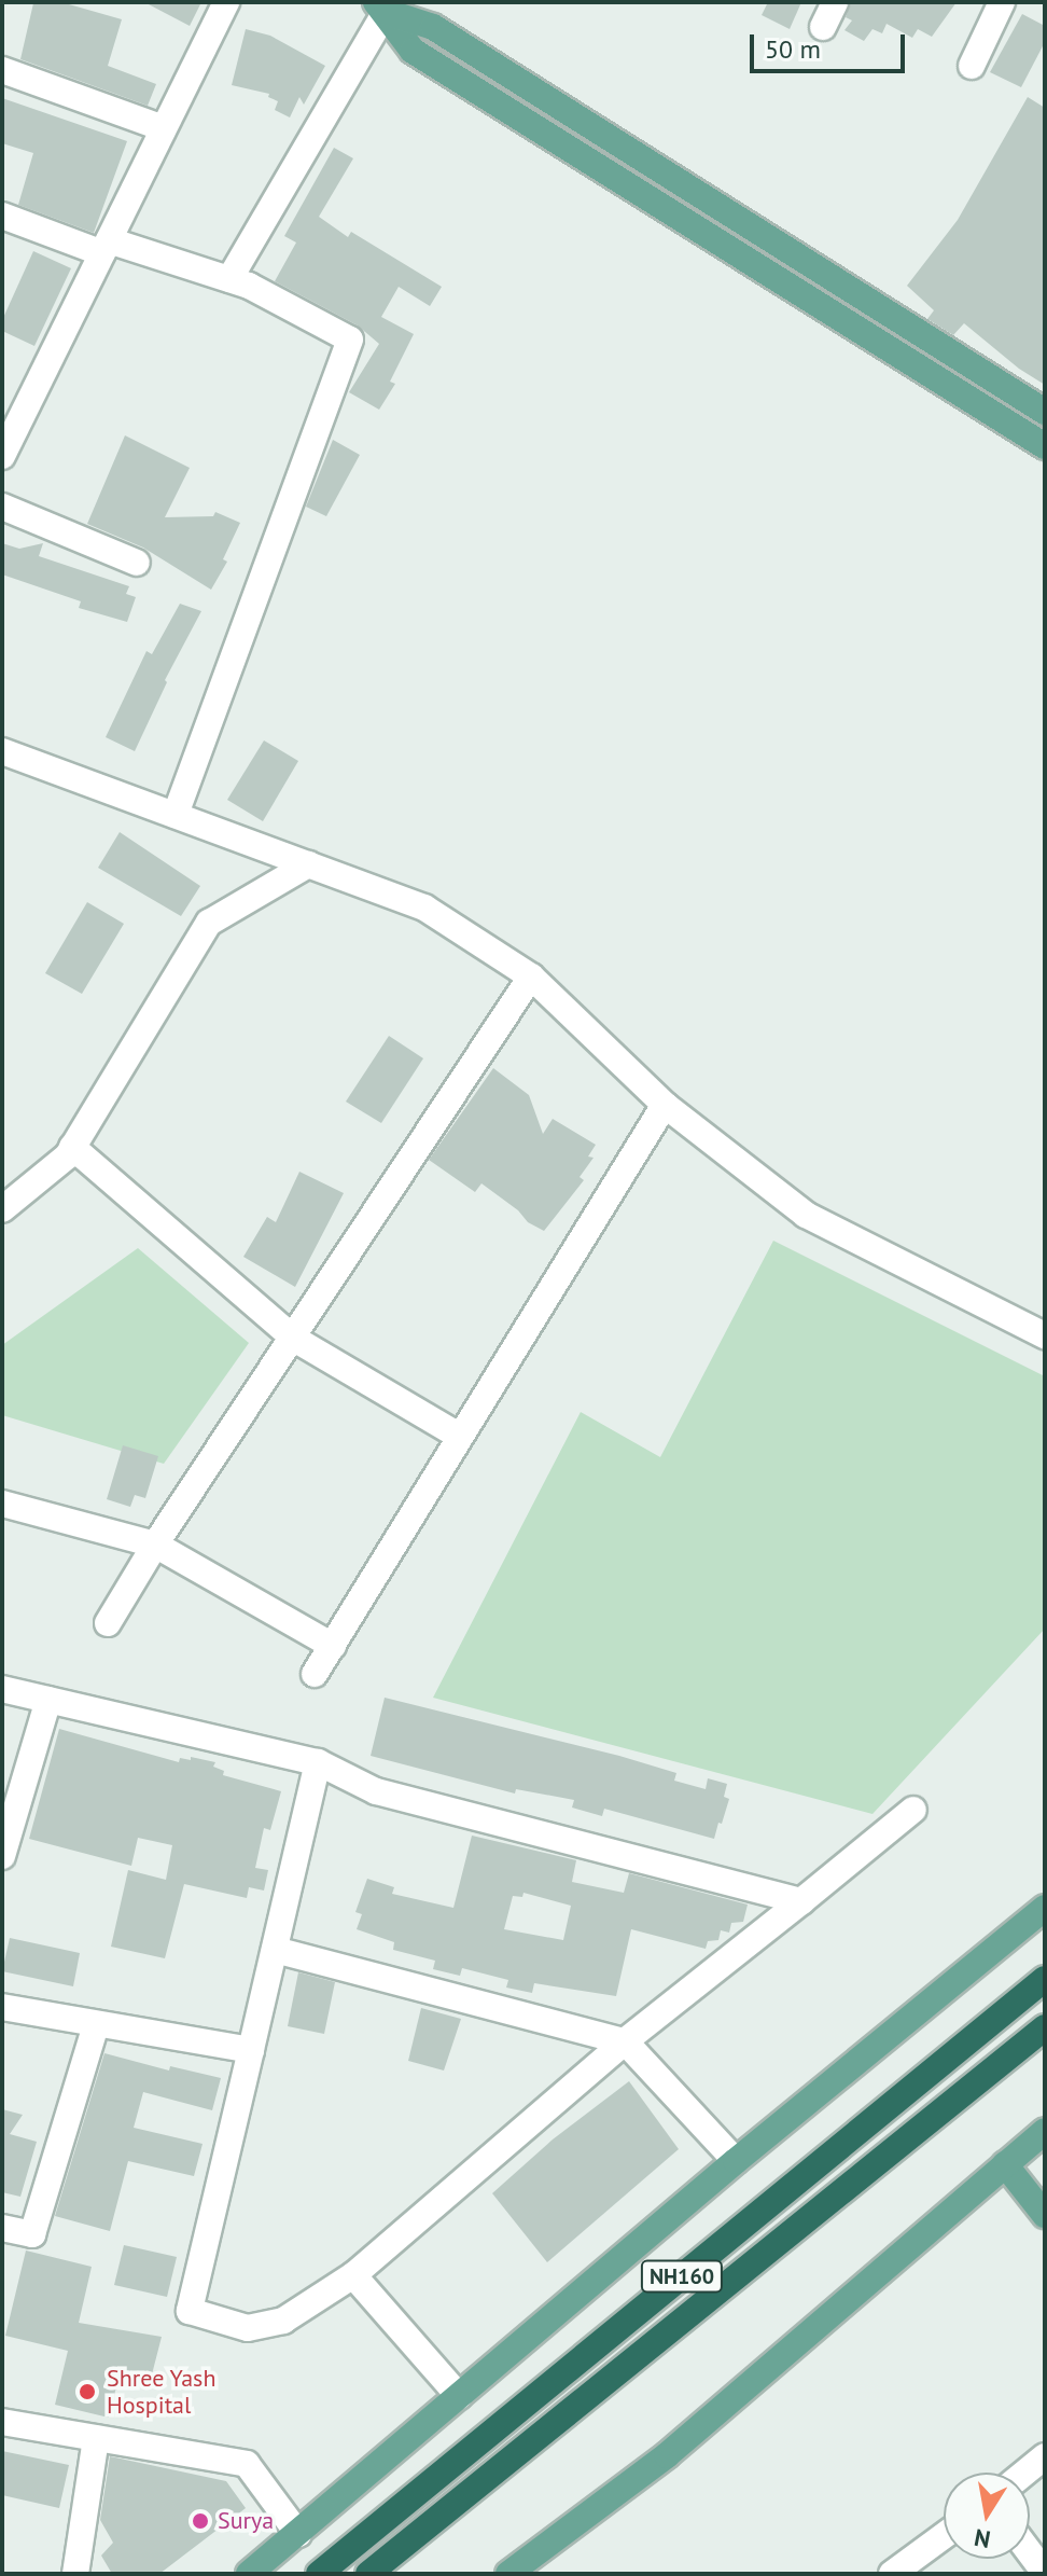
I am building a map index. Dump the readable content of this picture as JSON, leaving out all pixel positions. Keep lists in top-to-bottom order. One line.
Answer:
{"streets":{"highway":["NH160"]},"places":["Shree Yash Hospital","Surya"],"scale_bar":"50 m","north":"bottom"}
